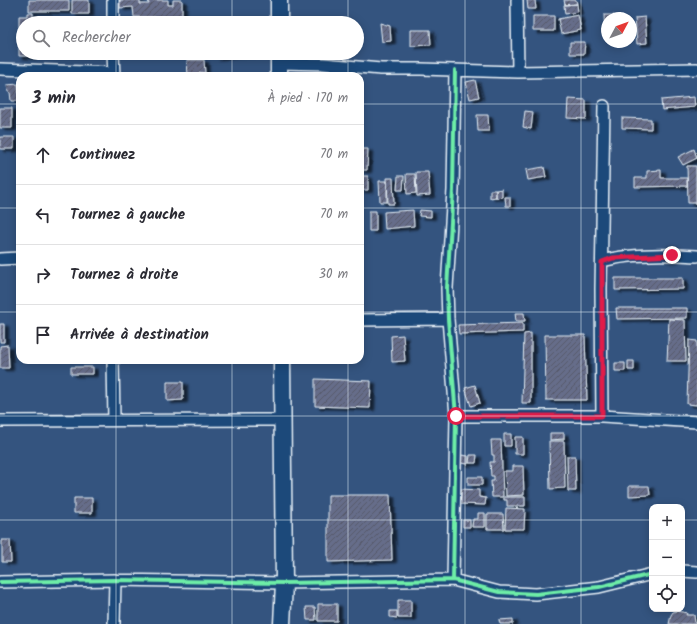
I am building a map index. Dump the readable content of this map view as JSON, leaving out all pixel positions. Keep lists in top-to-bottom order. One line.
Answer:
{"north":"top right","page":{"search":"Rechercher","heading":["3 min","À pied · 170 m"],"list":[["Continuez","70 m"],["Tournez à gauche","70 m"],["Tournez à droite","30 m"],"Arrivée à destination"],"map_buttons":["+","−"]}}
